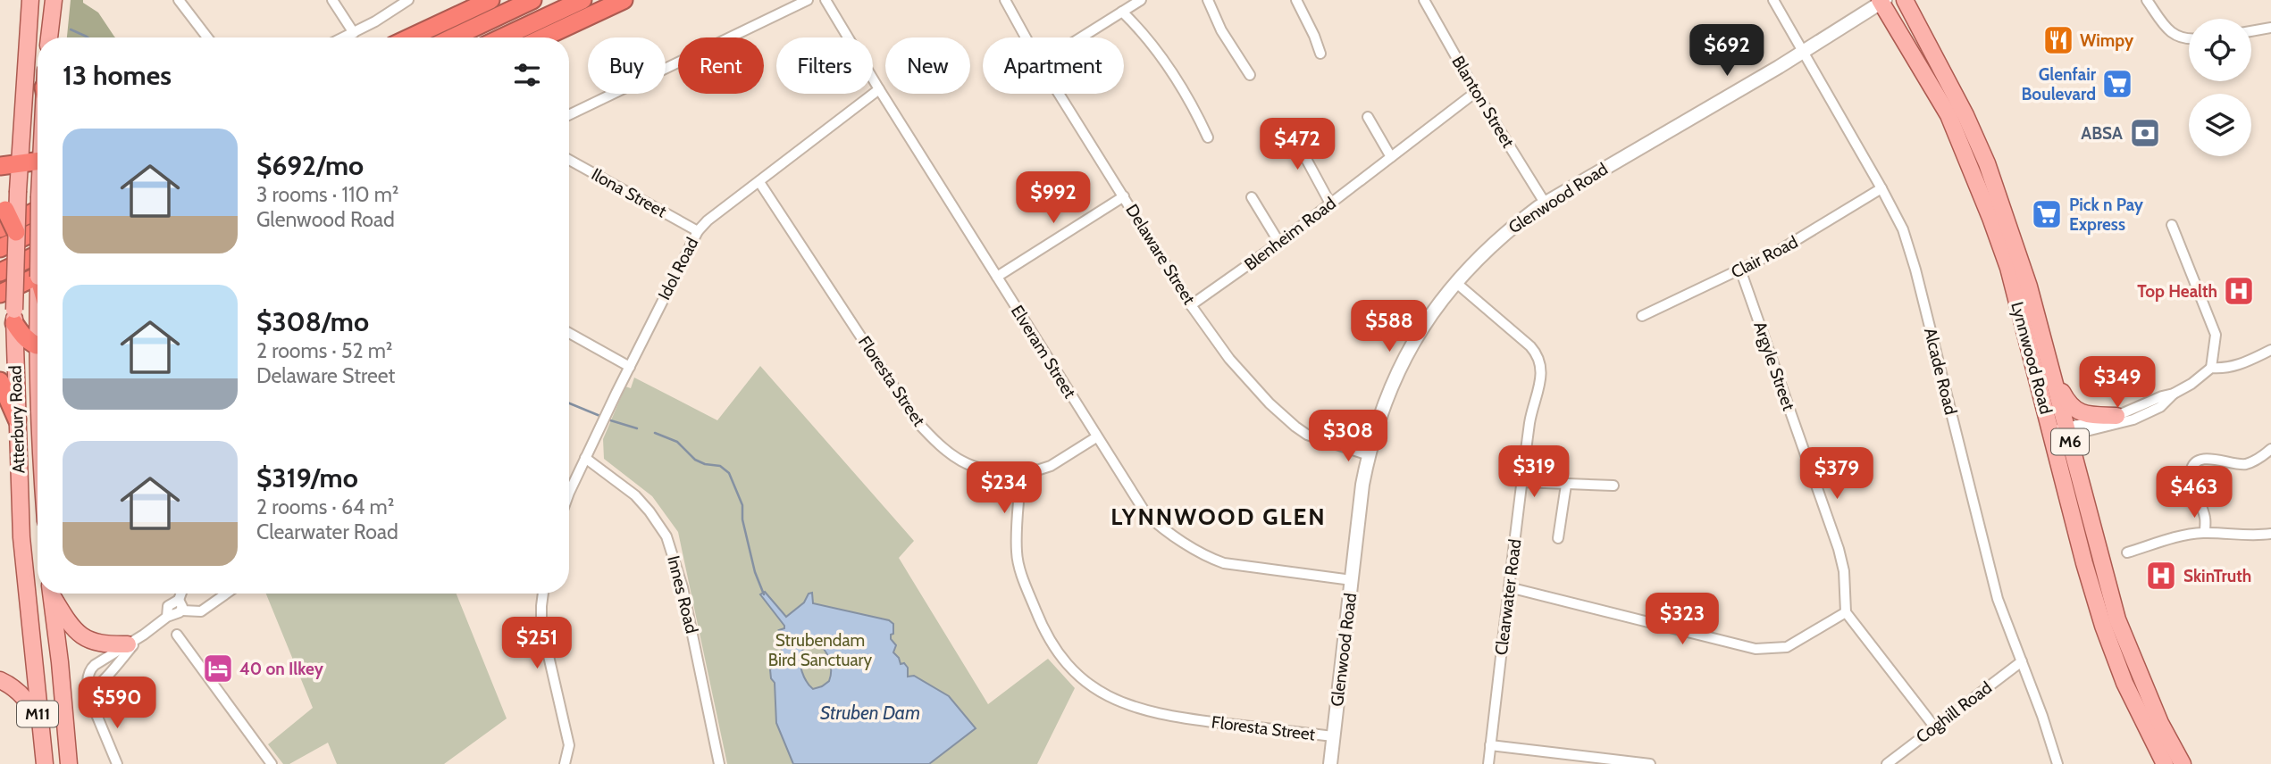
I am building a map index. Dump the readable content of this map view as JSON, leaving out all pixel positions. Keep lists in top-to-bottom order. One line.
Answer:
{"streets":{"main road":["Lynnwood Road","Atterbury Road","M6","M11"],"street":["Blanton Street","Ilona Street","Glenwood Road","Blenheim Road","Delaware Street","Clair Road","Idol Road","Elveram Street","Argyle Street","Alcade Road","Floresta Street","Innes Road","Clearwater Road","Coghill Road"]},"crossings":[["Blanton Street","Glenwood Road"],["Blanton Street","Blenheim Road"],["Ilona Street","Idol Road"],["Glenwood Road","Delaware Street"],["Glenwood Road","Elveram Street"],["Glenwood Road","Lynnwood Road"],["Glenwood Road","Alcade Road"],["Glenwood Road","Floresta Street"],["Glenwood Road","Clearwater Road"],["Blenheim Road","Delaware Street"],["Clair Road","Argyle Street"],["Clair Road","Alcade Road"],["Idol Road","Elveram Street"],["Idol Road","Floresta Street"],["Idol Road","Innes Road"],["Alcade Road","Coghill Road"]],"districts":["LYNNWOOD GLEN"],"water":["Struben Dam"],"parks":["Strubendam Bird Sanctuary"],"places":{"restaurant":["Wimpy"],"supermarket":["Glenfair Boulevard","Pick n Pay Express"],"bank":["ABSA"],"hospital":["Top Health","SkinTruth"],"hotel":["40 on Ilkey"]},"page":{"price":["$692","$472","$992","$588","$349","$308","$319","$379","$234","$463","$323","$251","$590"],"chip":["Buy","Rent","Filters","New","Apartment"],"heading":"13 homes","list":[{"name":"$692/mo","note":"3 rooms · 110 m² · Glenwood Road"},{"name":"$308/mo","note":"2 rooms · 52 m² · Delaware Street"},{"name":"$319/mo","note":"2 rooms · 64 m² · Clearwater Road"}]}}
